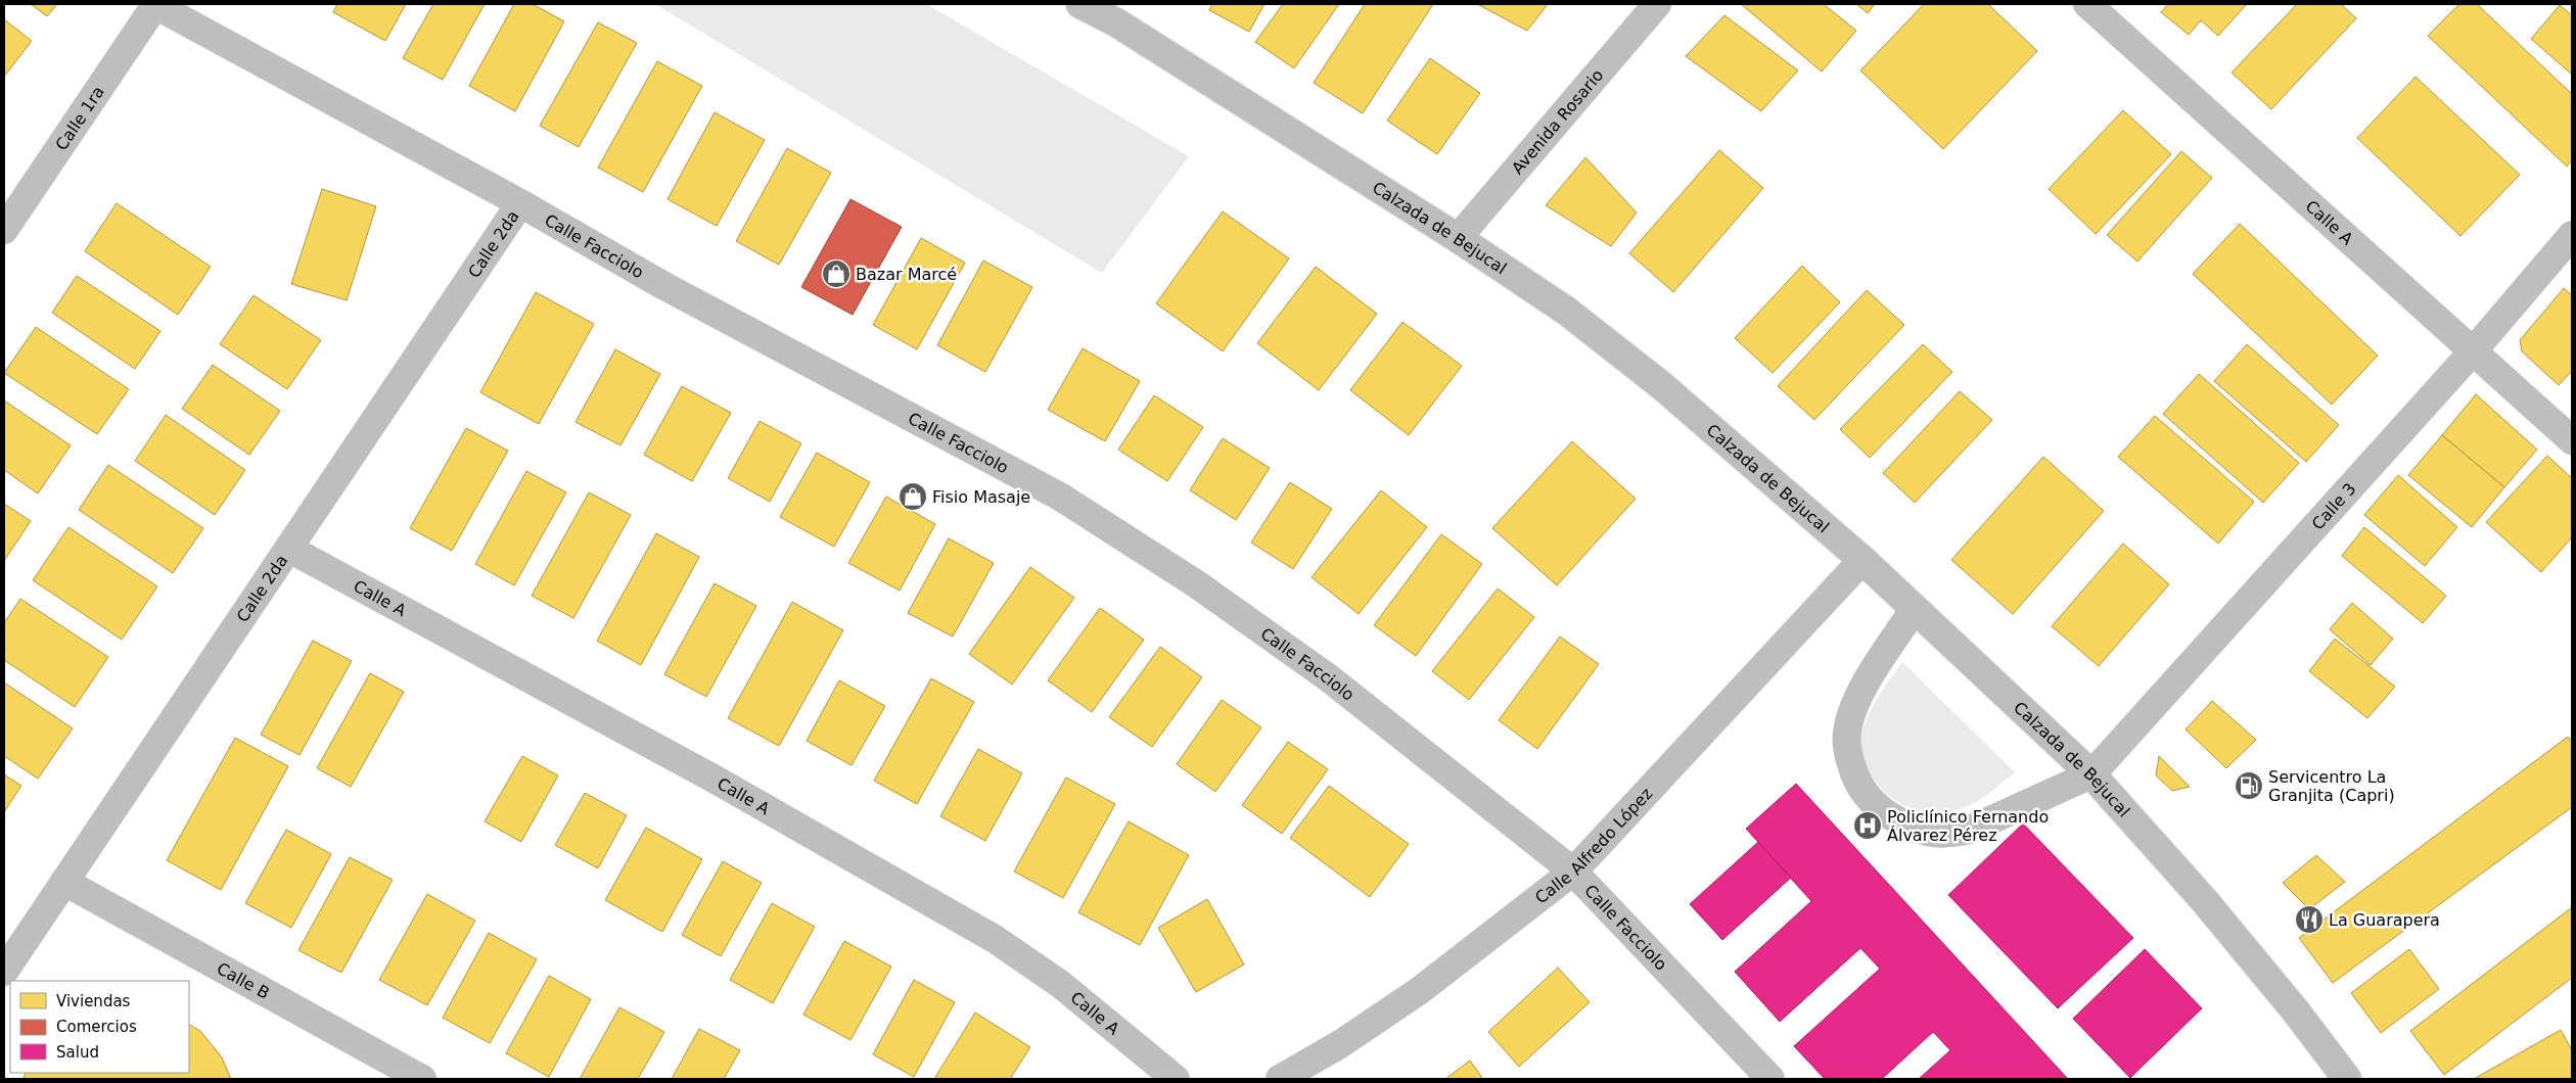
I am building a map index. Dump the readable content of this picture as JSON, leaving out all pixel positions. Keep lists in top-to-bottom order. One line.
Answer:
{"streets":{"main road":["Calzada de Bejucal"],"street":["Calle 1ra","Avenida Rosario","Calle A","Calle 2da","Calle Facciolo","Calle 3","Calle Alfredo López","Calle B"]},"crossings":[["Calle 1ra","Calle Facciolo"],["Avenida Rosario","Calzada de Bejucal"],["Calle A","Calle 2da"],["Calle A","Calle 3"],["Calzada de Bejucal","Calle 3"],["Calzada de Bejucal","Calle Alfredo López"],["Calle 2da","Calle Facciolo"],["Calle 2da","Calle B"],["Calle Facciolo","Calle Alfredo López"]],"places":{"shop":["Bazar Marcé","Fisio Masaje"],"fuel station":["Servicentro La Granjita (Capri)"],"hospital":["Policlínico Fernando Álvarez Pérez"],"restaurant":["La Guarapera"]},"legend":["Viviendas","Comercios","Salud"]}
